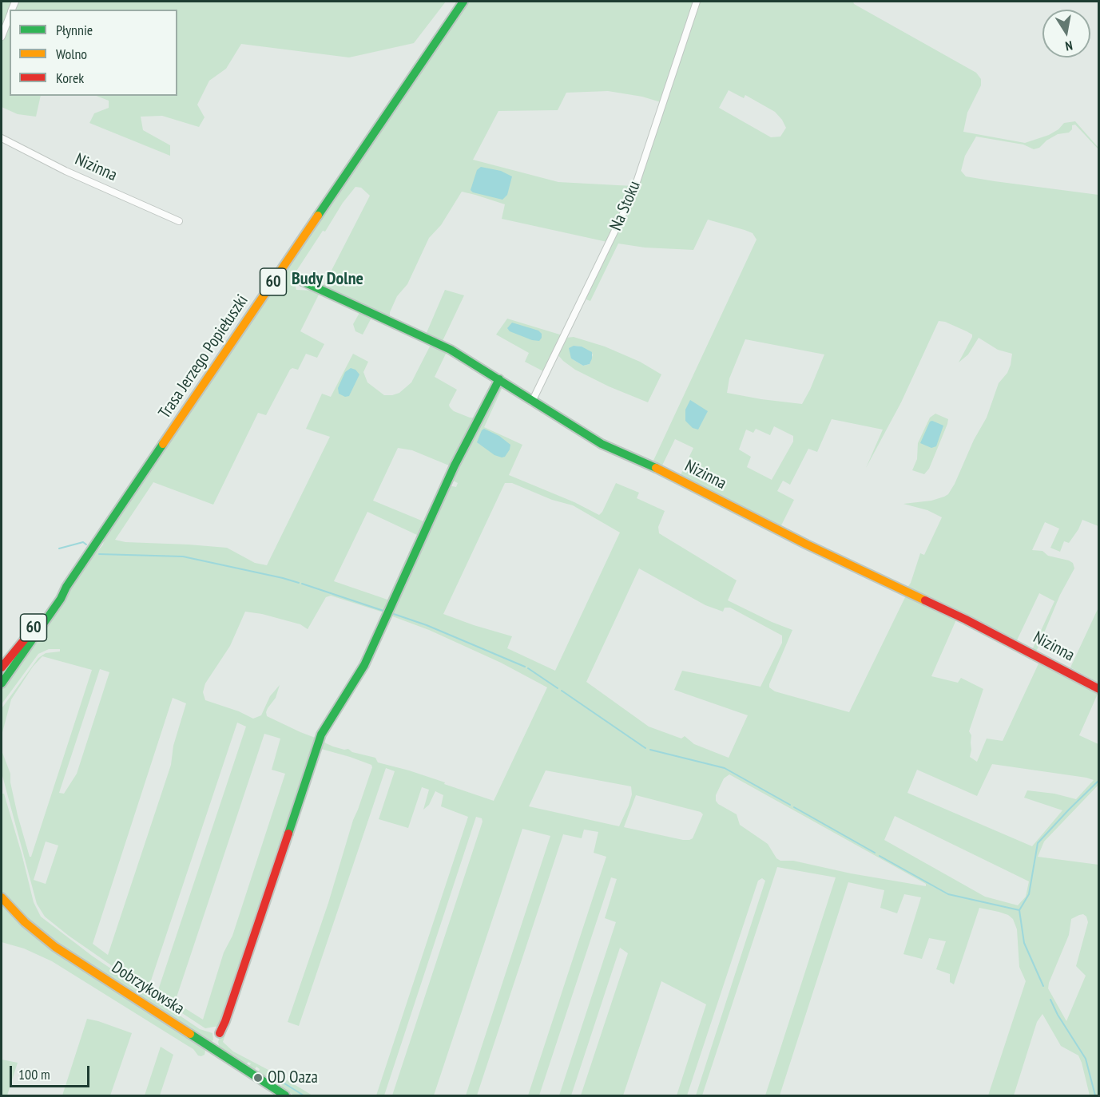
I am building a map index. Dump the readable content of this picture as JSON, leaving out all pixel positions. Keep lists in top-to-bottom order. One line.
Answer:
{"streets":{"street":["Nizinna","Na Stoku","60","Trasa Jerzego Popiełuszki","Dobrzykowska"]},"crossings":[["Nizinna","Na Stoku"]],"districts":["Budy Dolne"],"places":["OD Oaza"],"legend":["Płynnie","Wolno","Korek"],"scale_bar":"100 m","north":"bottom"}
